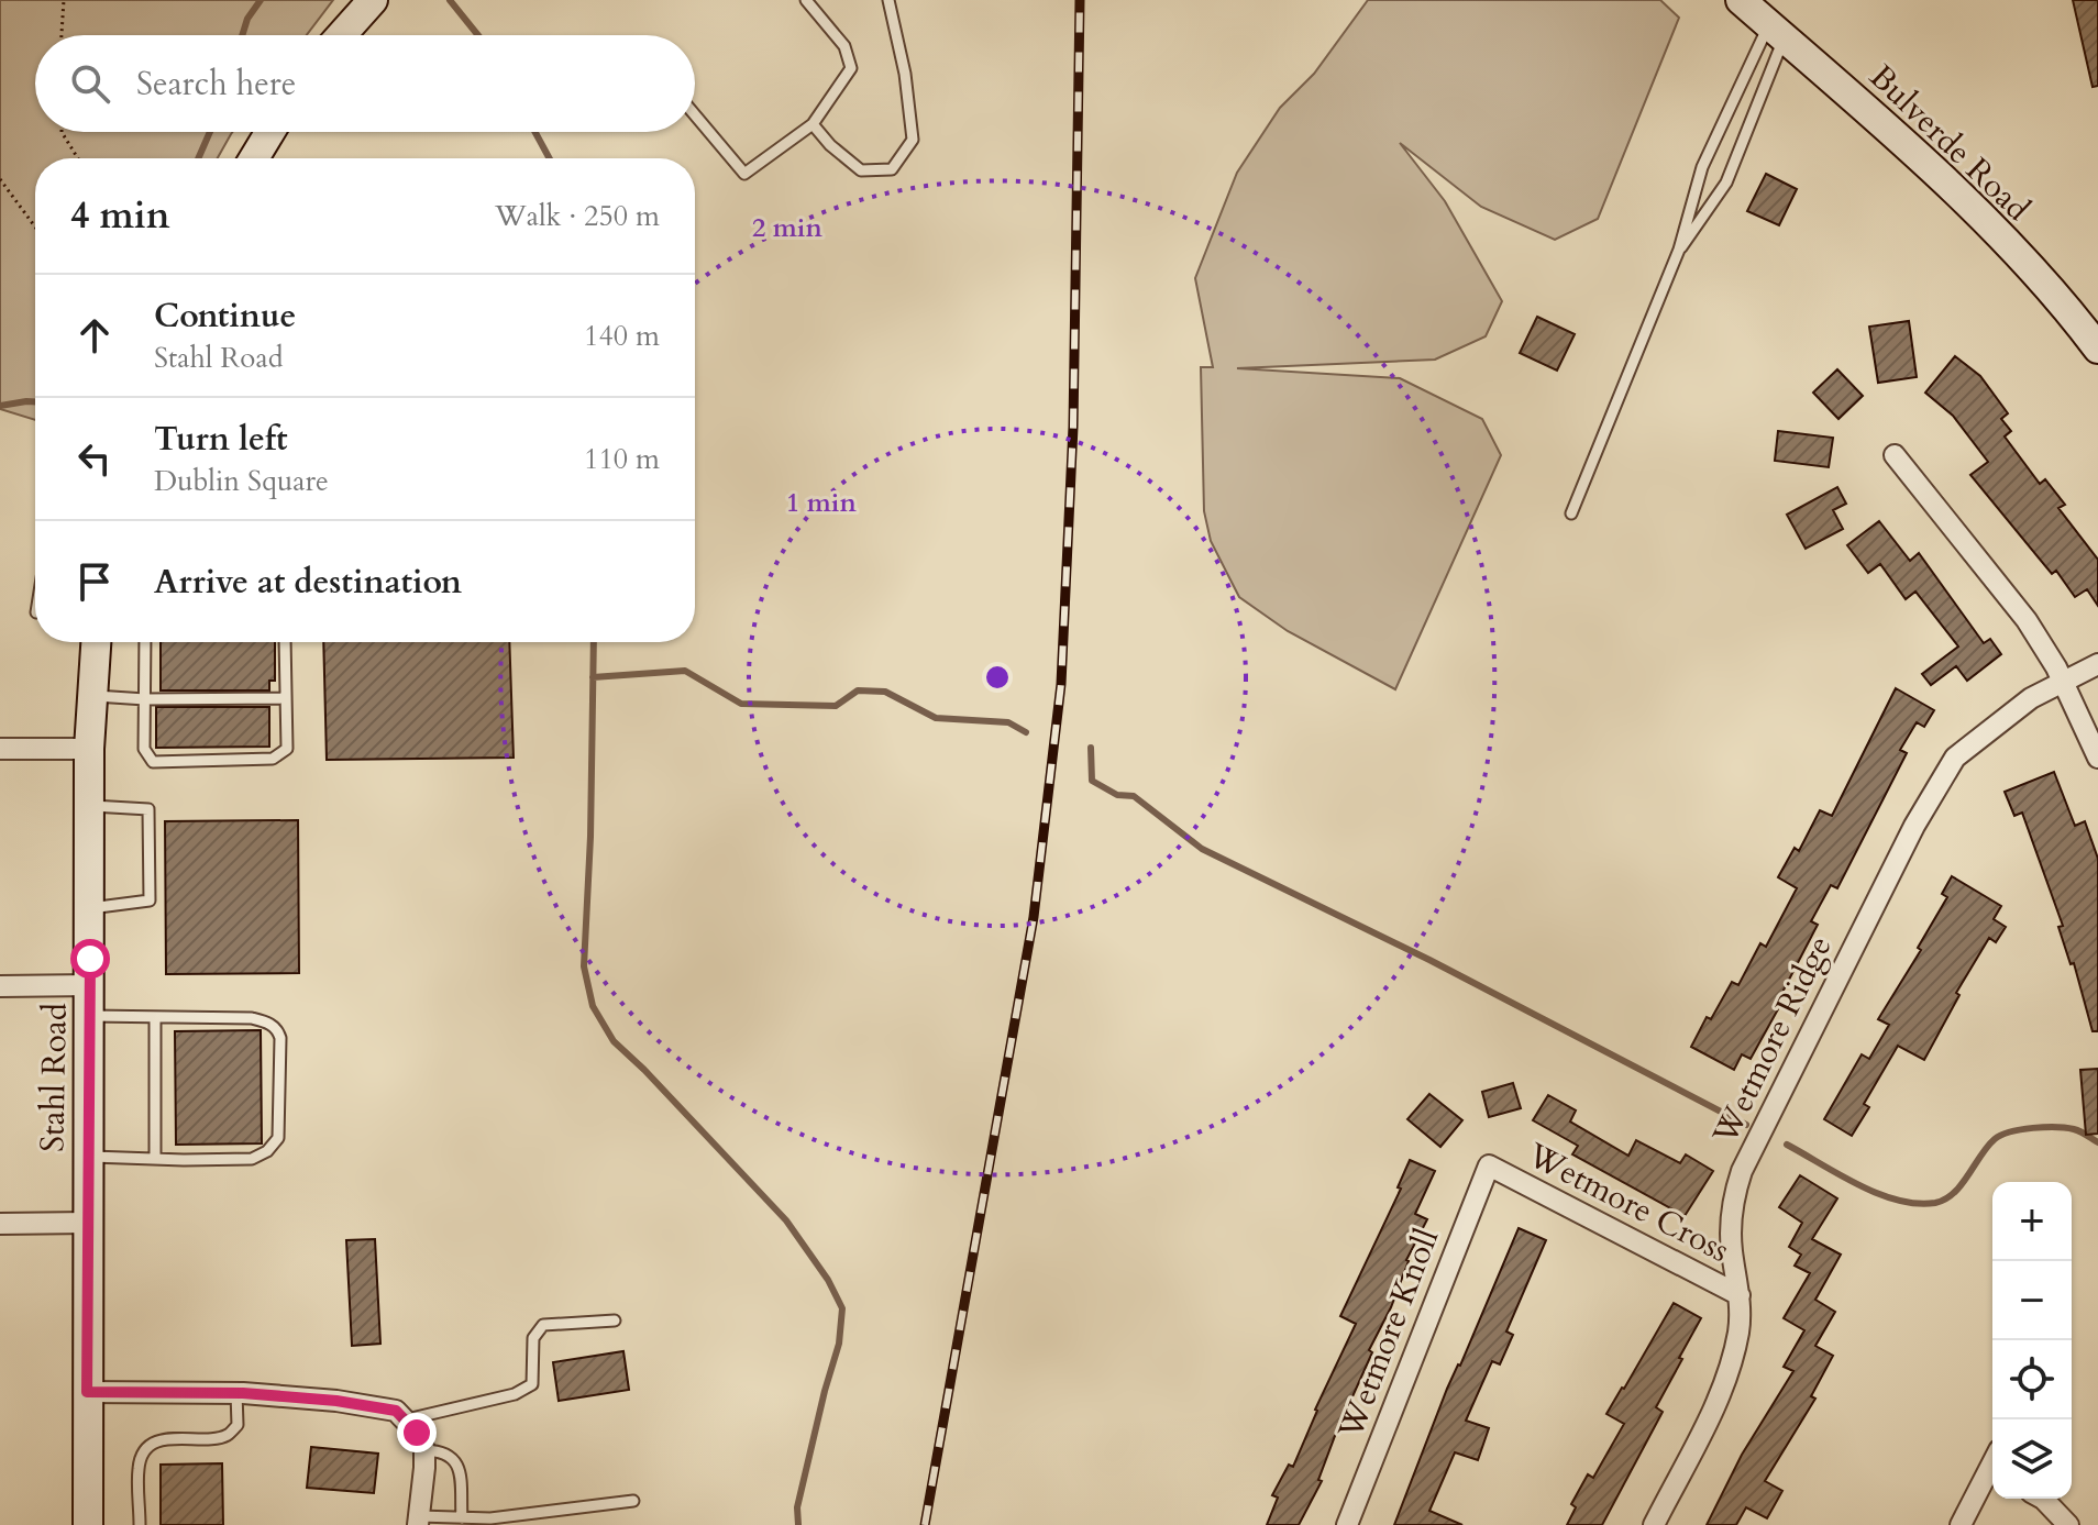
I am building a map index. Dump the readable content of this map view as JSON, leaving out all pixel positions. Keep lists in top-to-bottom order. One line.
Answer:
{"streets":{"street":["Bulverde Road","Wetmore Ridge","Stahl Road","Wetmore Cross","Wetmore Knoll"]},"crossings":[["Wetmore Ridge","Wetmore Cross"],["Wetmore Cross","Wetmore Knoll"]],"page":{"search":"Search here","heading":["4 min","Walk · 250 m"],"list":[["Continue","Stahl Road","140 m"],["Turn left","Dublin Square","110 m"],"Arrive at destination"],"map_buttons":["+","−"]},"rings":["2 min","1 min"]}
